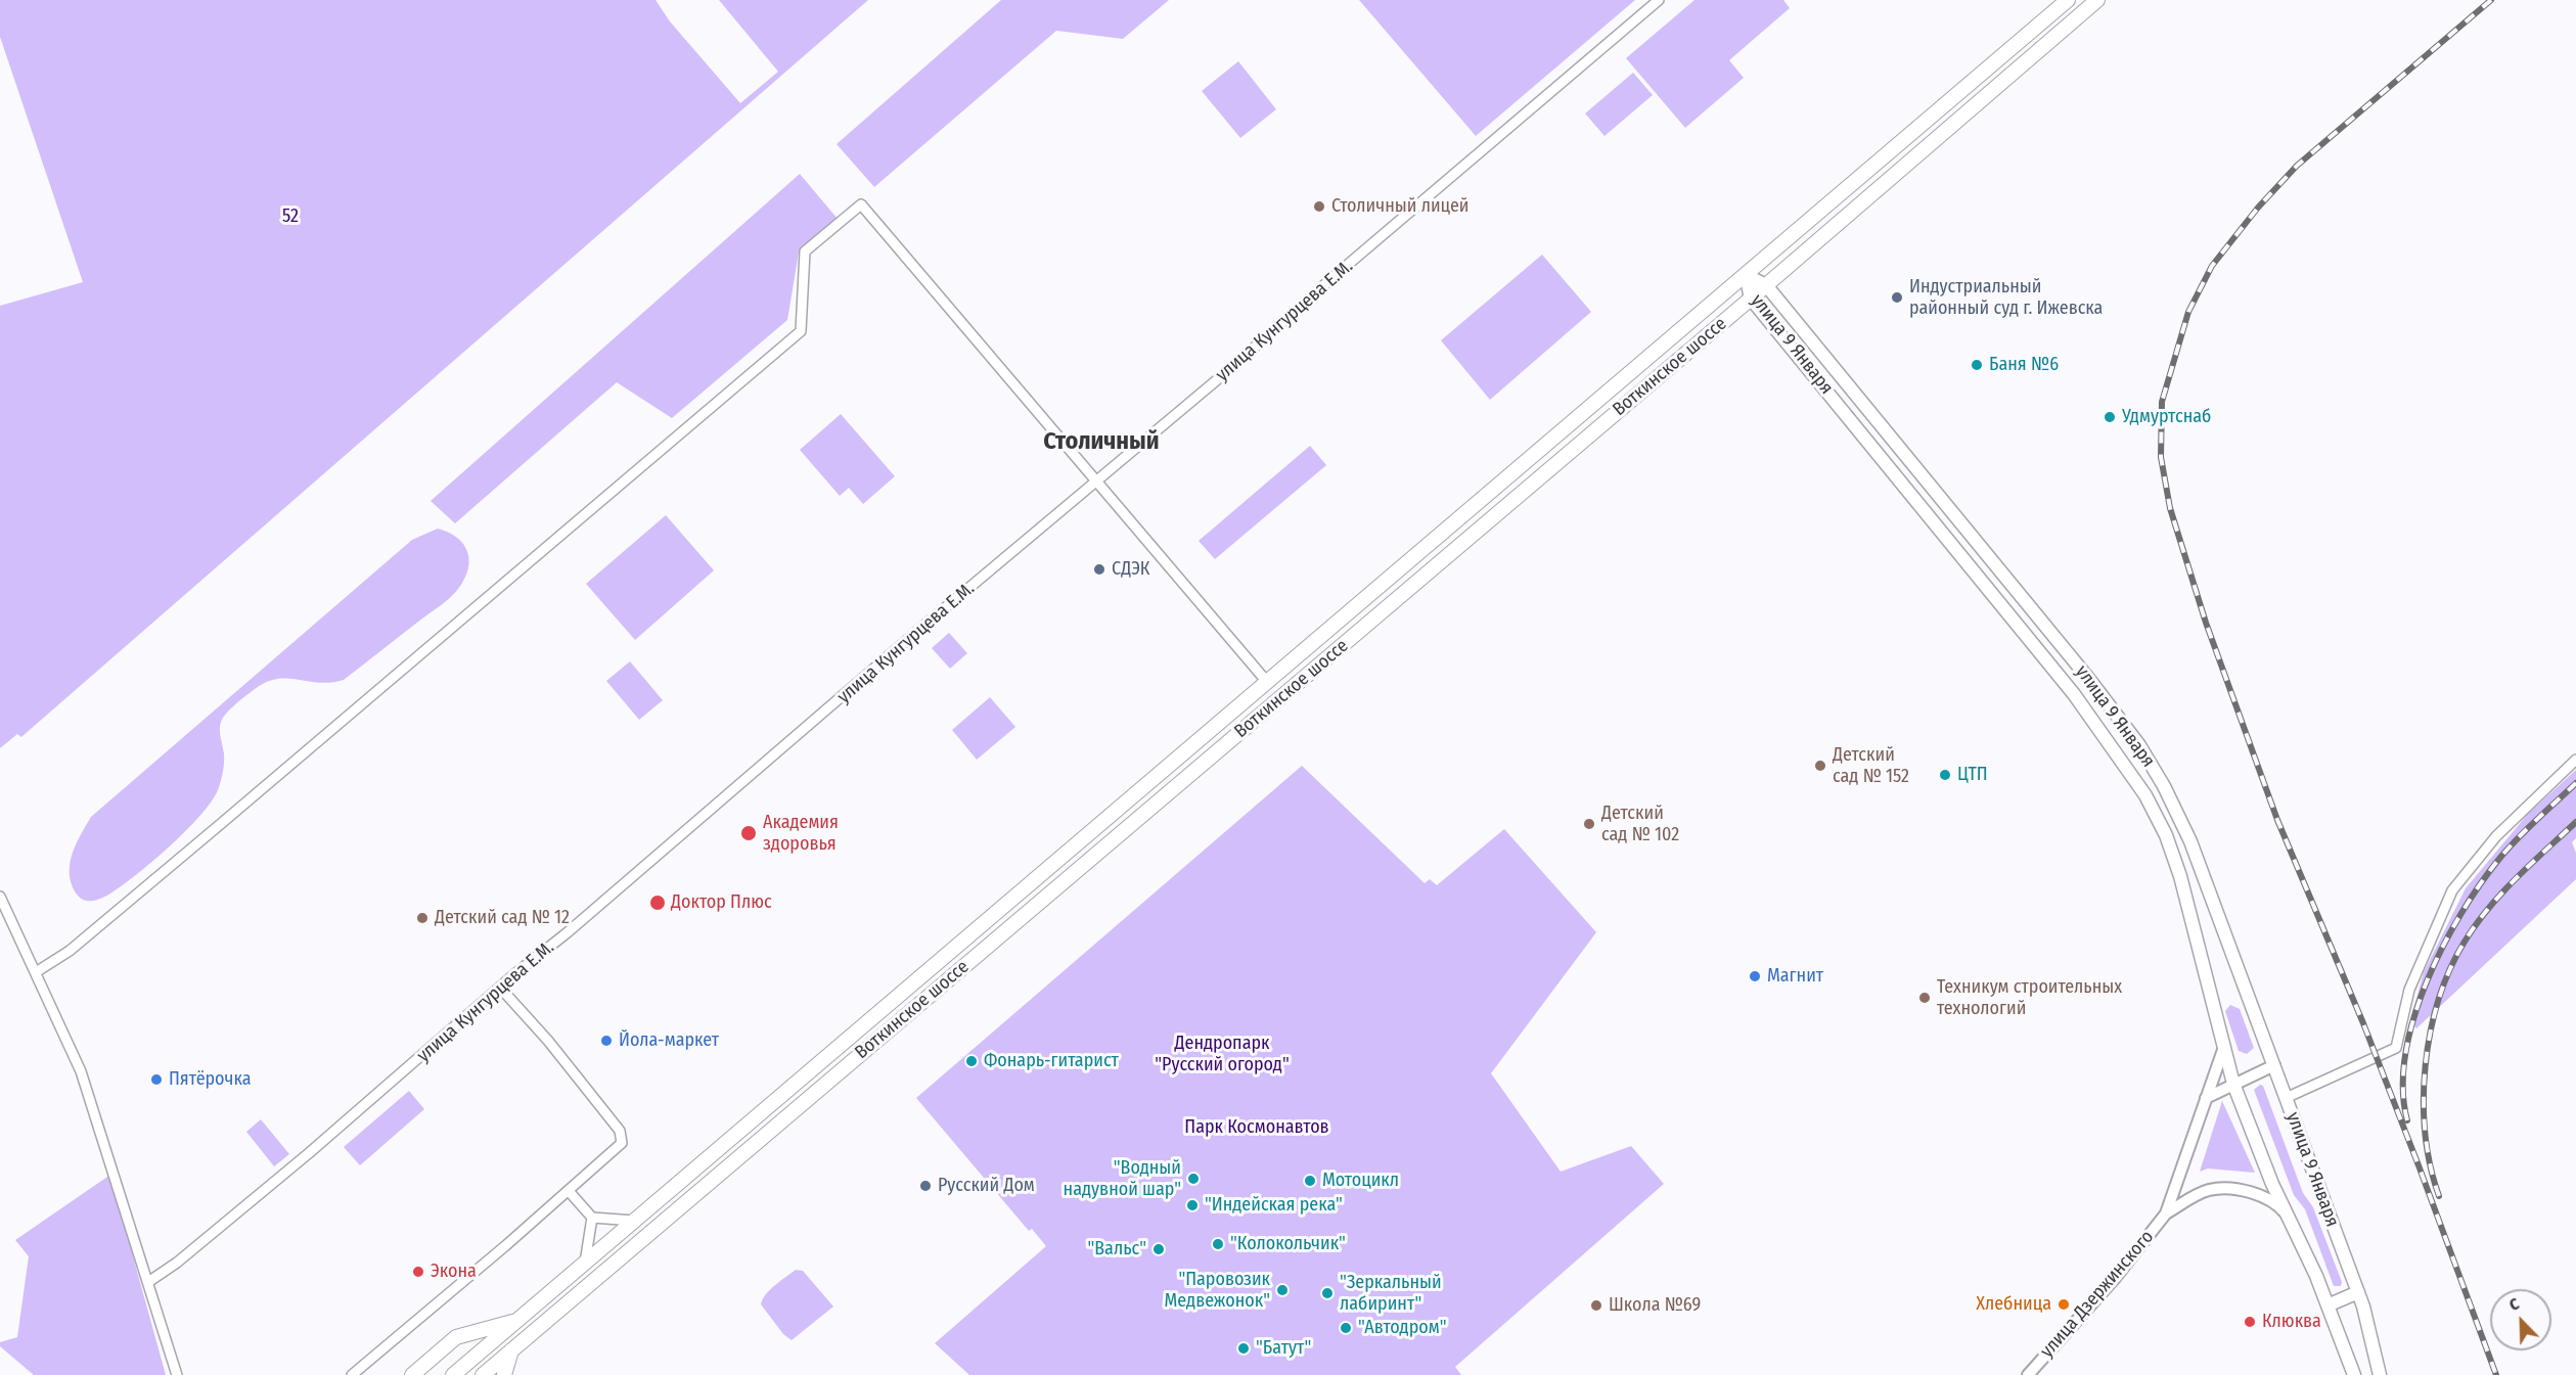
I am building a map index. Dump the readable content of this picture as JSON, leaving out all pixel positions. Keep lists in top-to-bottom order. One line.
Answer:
{"streets":{"main road":["улица 9 Января","Воткинское шоссе"],"street":["улица Кунгурцева Е.М.","улица Дзержинского"]},"crossings":[["улица 9 Января","Воткинское шоссе"],["улица 9 Января","улица Дзержинского"]],"districts":["Столичный"],"parks":["52","Дендропарк \"Русский огород\"","Парк Космонавтов"],"places":["Столичный лицей","Индустриальный районный суд г. Ижевска","Баня №6","Удмуртснаб","СДЭК","Детский сад № 152","ЦТП","Детский сад № 102","Академия здоровья","Доктор Плюс","Детский сад № 12","Магнит","Техникум строительных технологий","Йола-маркет","Фонарь-гитарист","Пятёрочка","\"Водный надувной шар\"","Мотоцикл","Русский Дом","\"Индейская река\"","\"Колокольчик\"","\"Вальс\"","Экона","\"Паровозик Медвежонок\"","\"Зеркальный лабиринт\"","Хлебница","Школа №69","Клюква","\"Автодром\"","\"Батут\""],"north":"top left"}
